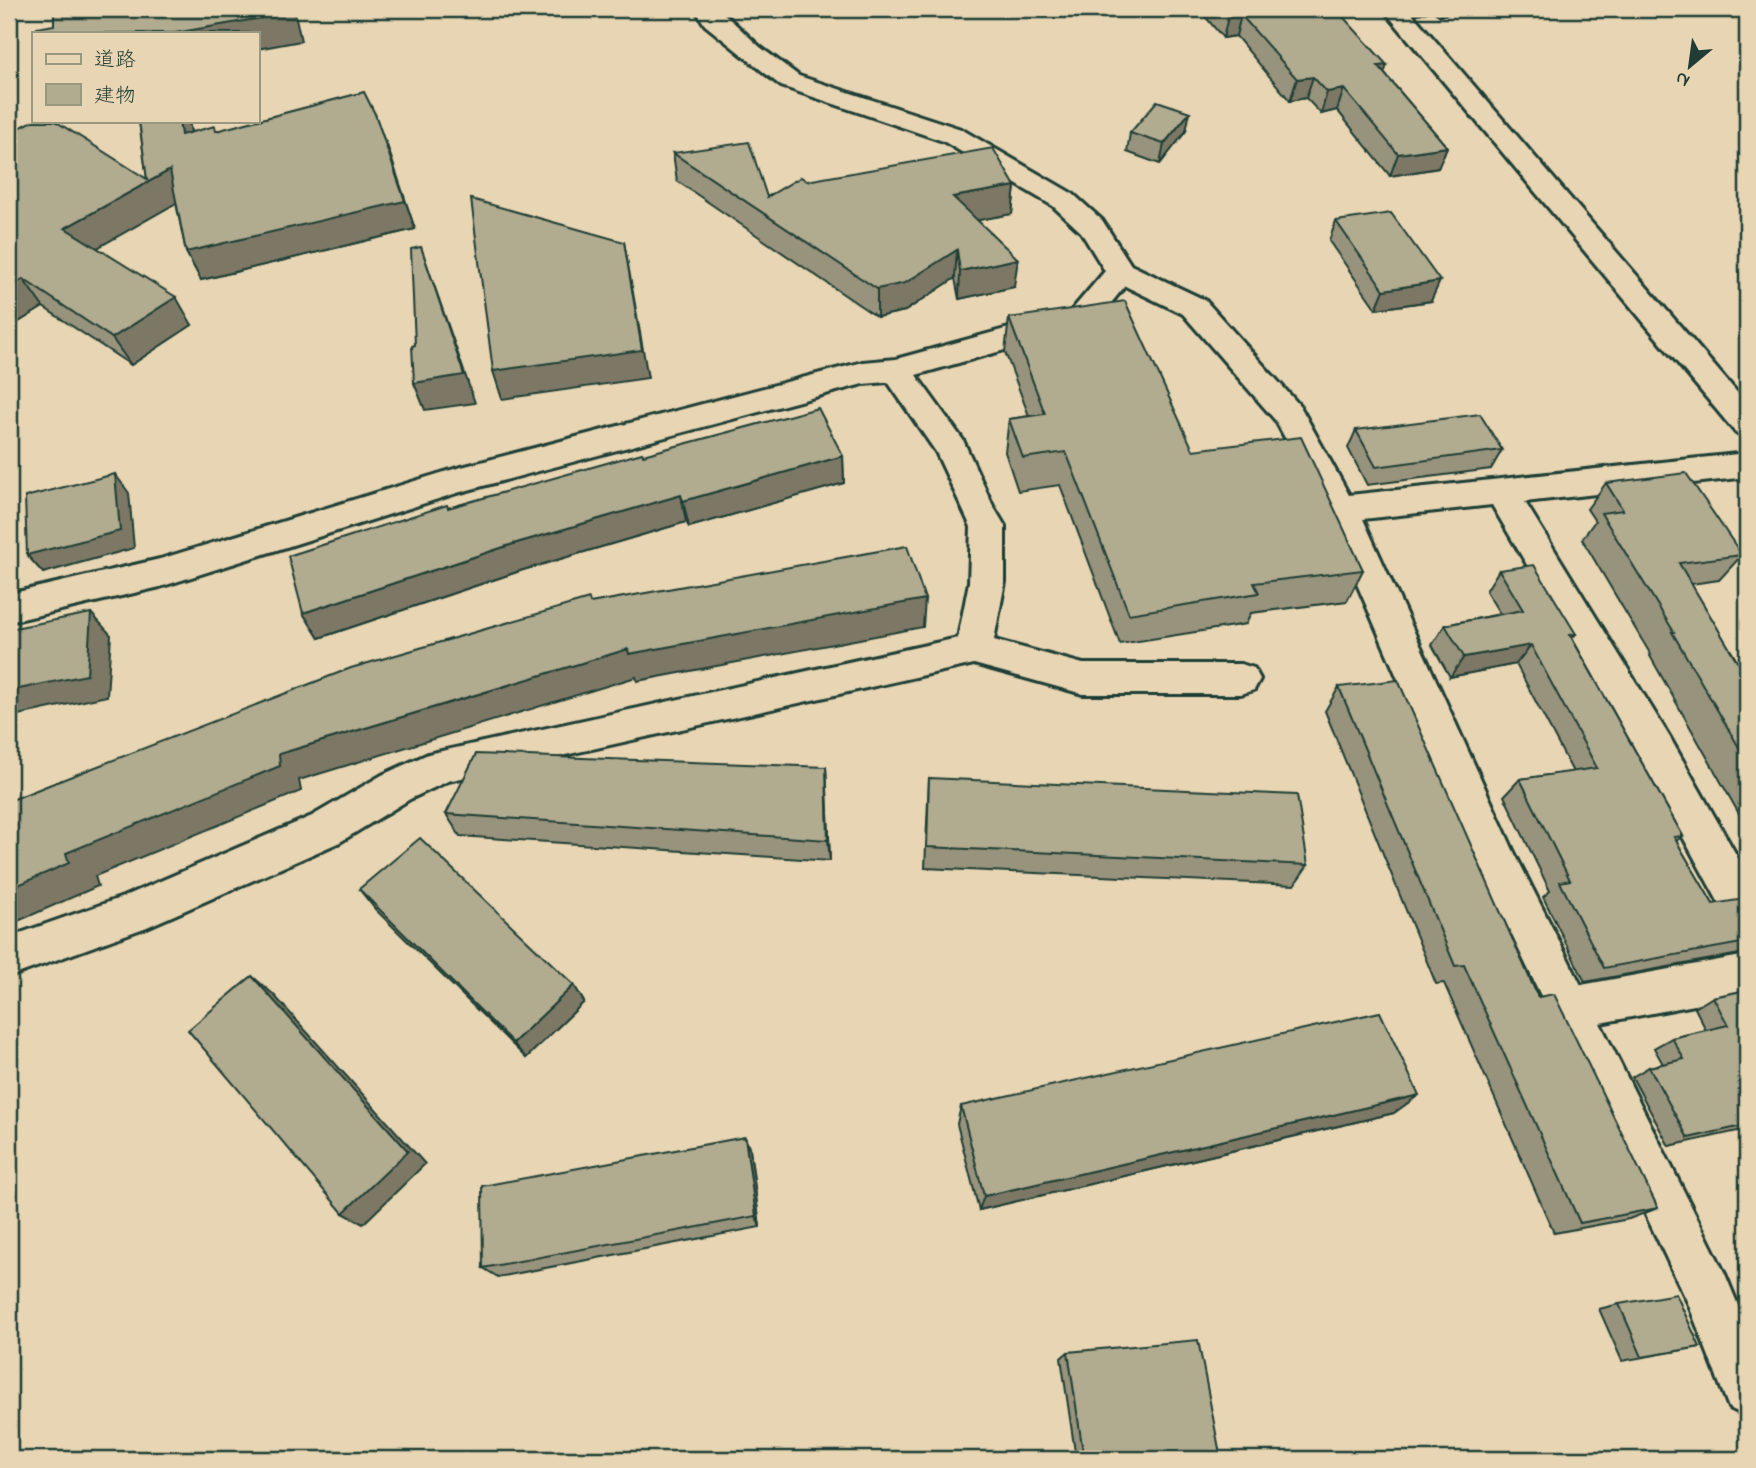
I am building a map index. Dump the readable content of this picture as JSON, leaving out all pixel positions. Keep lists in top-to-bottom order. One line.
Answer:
{"legend":["道路","建物"],"north":"bottom left"}
